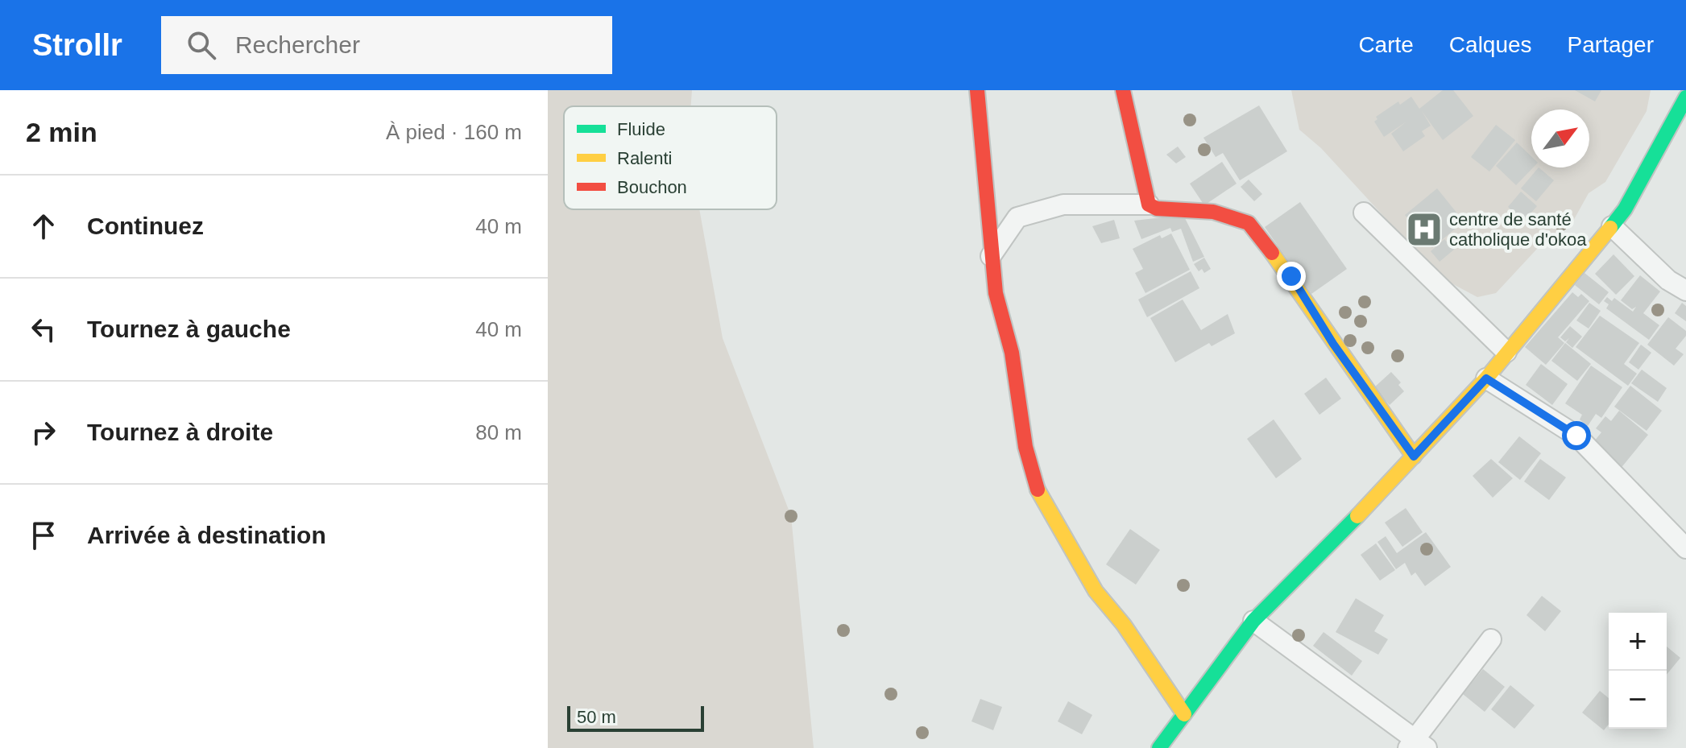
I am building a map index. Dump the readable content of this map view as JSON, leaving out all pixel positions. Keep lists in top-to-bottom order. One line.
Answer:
{"places":{"hospital":["centre de santé catholique d'okoa"]},"legend":["Fluide","Ralenti","Bouchon"],"scale_bar":"50 m","north":"top right","page":{"header":"Strollr","search":"Rechercher","nav":["Carte","Calques","Partager"],"heading":["2 min","À pied · 160 m"],"list":[["Continuez","40 m"],["Tournez à gauche","40 m"],["Tournez à droite","80 m"],"Arrivée à destination"],"map_buttons":["+","−"],"scale":"50 m"}}
